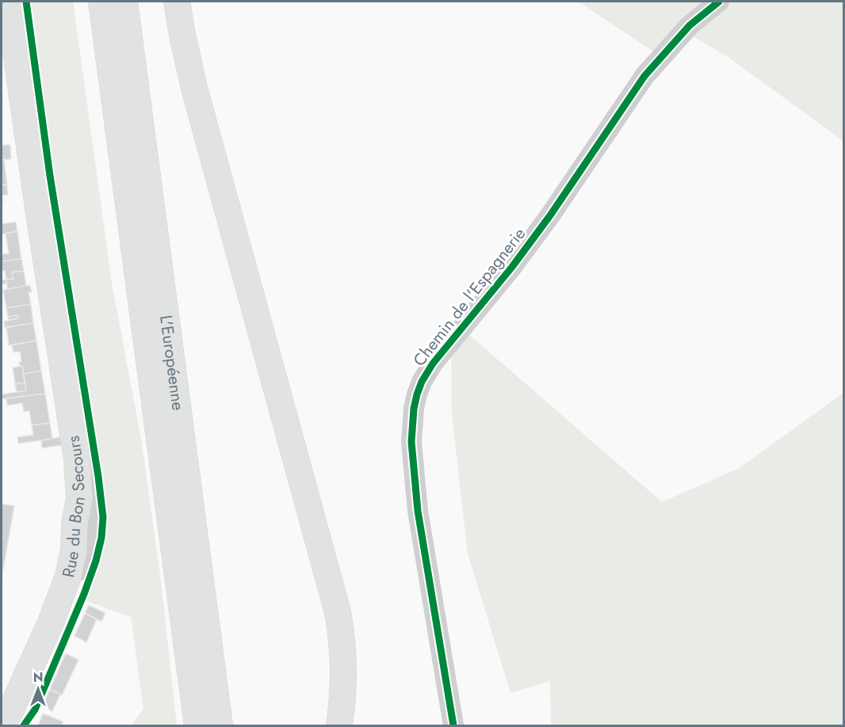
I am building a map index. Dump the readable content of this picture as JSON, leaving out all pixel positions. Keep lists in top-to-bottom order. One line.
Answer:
{"streets":{"main road":["L'Européenne","Rue du Bon Secours"],"street":["Chemin de l'Espagnerie"]},"north":"top"}
